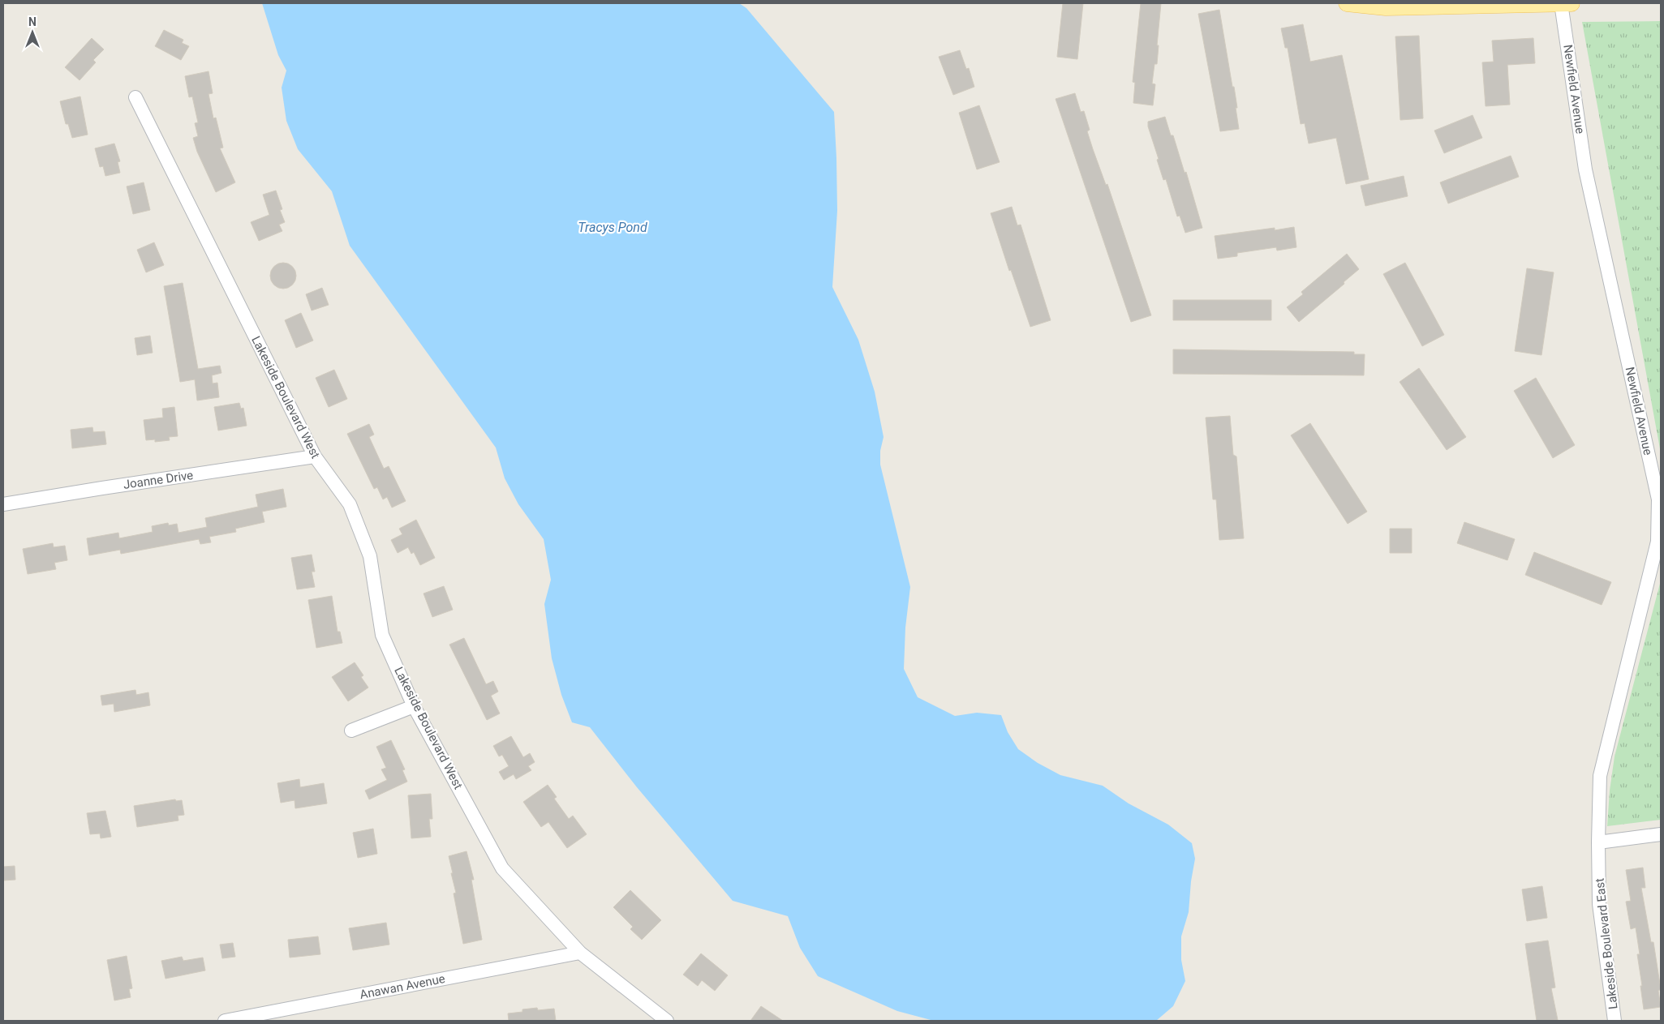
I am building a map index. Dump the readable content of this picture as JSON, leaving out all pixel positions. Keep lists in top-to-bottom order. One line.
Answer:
{"streets":{"street":["Newfield Avenue","Lakeside Boulevard West","Joanne Drive","Lakeside Boulevard East","Anawan Avenue"]},"crossings":[["Newfield Avenue","Lakeside Boulevard East"],["Lakeside Boulevard West","Joanne Drive"],["Lakeside Boulevard West","Anawan Avenue"]],"water":["Tracys Pond"],"north":"top"}
